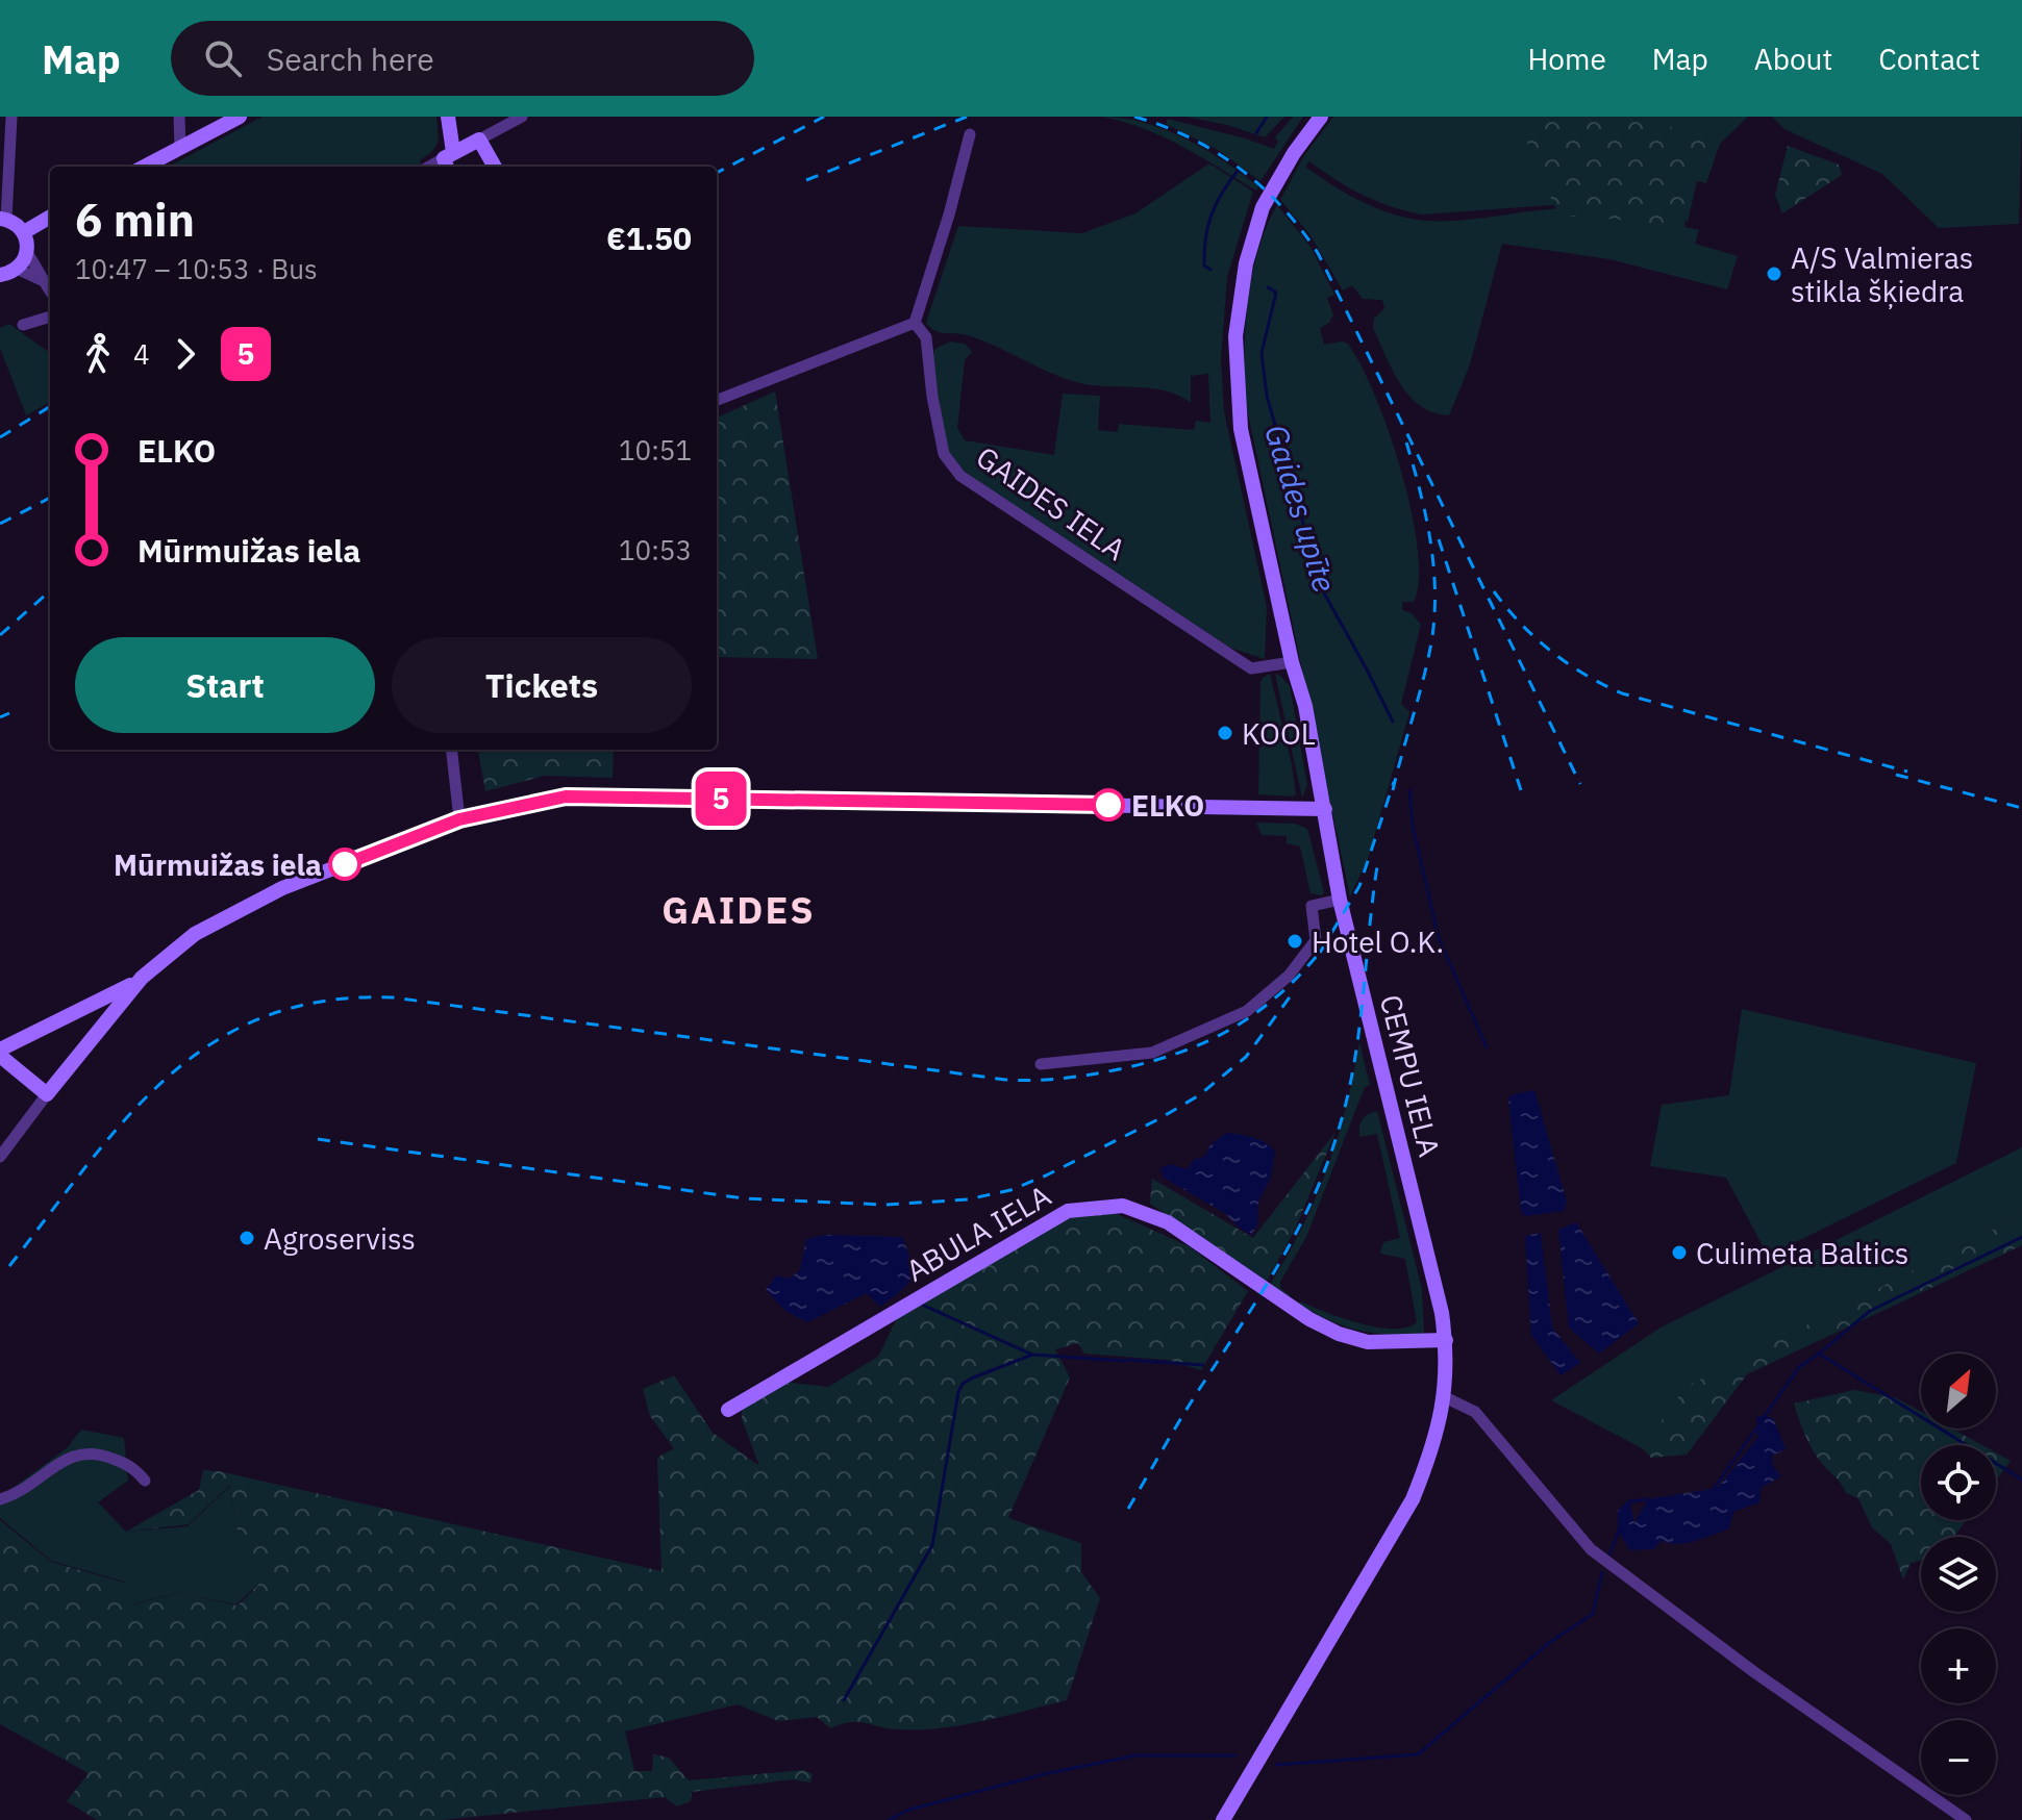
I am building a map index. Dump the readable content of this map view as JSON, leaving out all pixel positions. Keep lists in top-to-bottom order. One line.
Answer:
{"streets":{"street":["GAIDES IELA","CEMPU IELA","ABULA IELA"]},"crossings":[["GAIDES IELA","CEMPU IELA"],["CEMPU IELA","ABULA IELA"]],"districts":["GAIDES"],"water":["Gaides upīte"],"places":["A/S Valmieras stikla šķiedra","KOOL","ELKO","Mūrmuižas iela","Hotel O.K.","Agroserviss","Culimeta Baltics"],"lines":["bus line 5"],"north":"top right","page":{"header":"Map","search":"Search here","nav":["Home","Map","About","Contact"],"on_map":"5","heading":["6 min","10:47 – 10:53 · Bus","€1.50"],"legs":["4","5"],"list":[{"name":"ELKO","value":"10:51"},{"name":"Mūrmuižas iela","value":"10:53"}],"buttons":["Start","Tickets"],"map_buttons":["+","−"]}}
